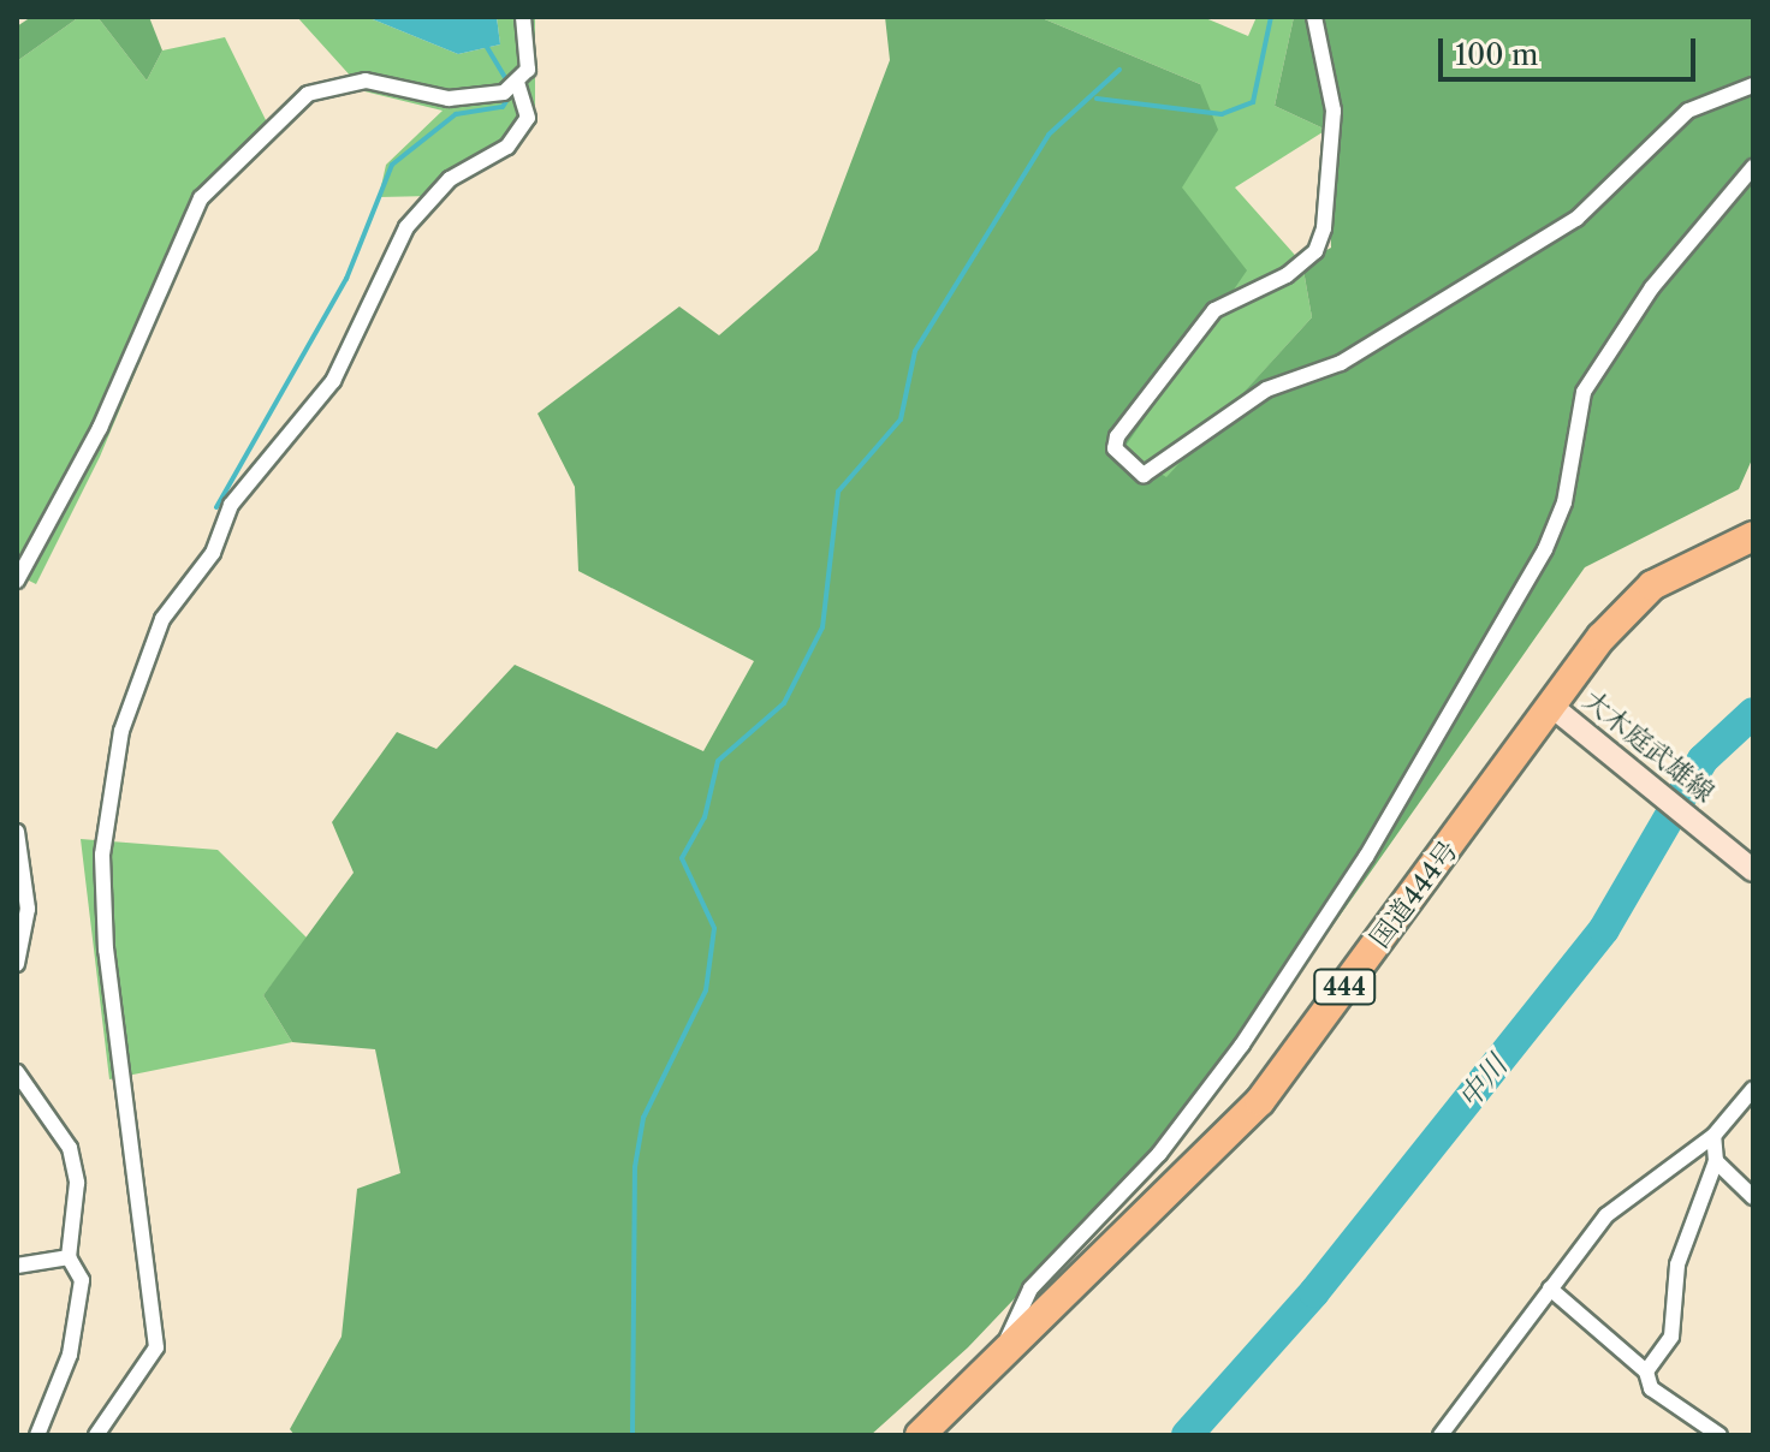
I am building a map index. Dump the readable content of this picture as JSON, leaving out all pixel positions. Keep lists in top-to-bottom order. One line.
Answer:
{"streets":{"highway":["国道444号","444"],"main road":["大木庭武雄線"]},"crossings":[["大木庭武雄線","国道444号"]],"water":["中川"],"scale_bar":"100 m"}
